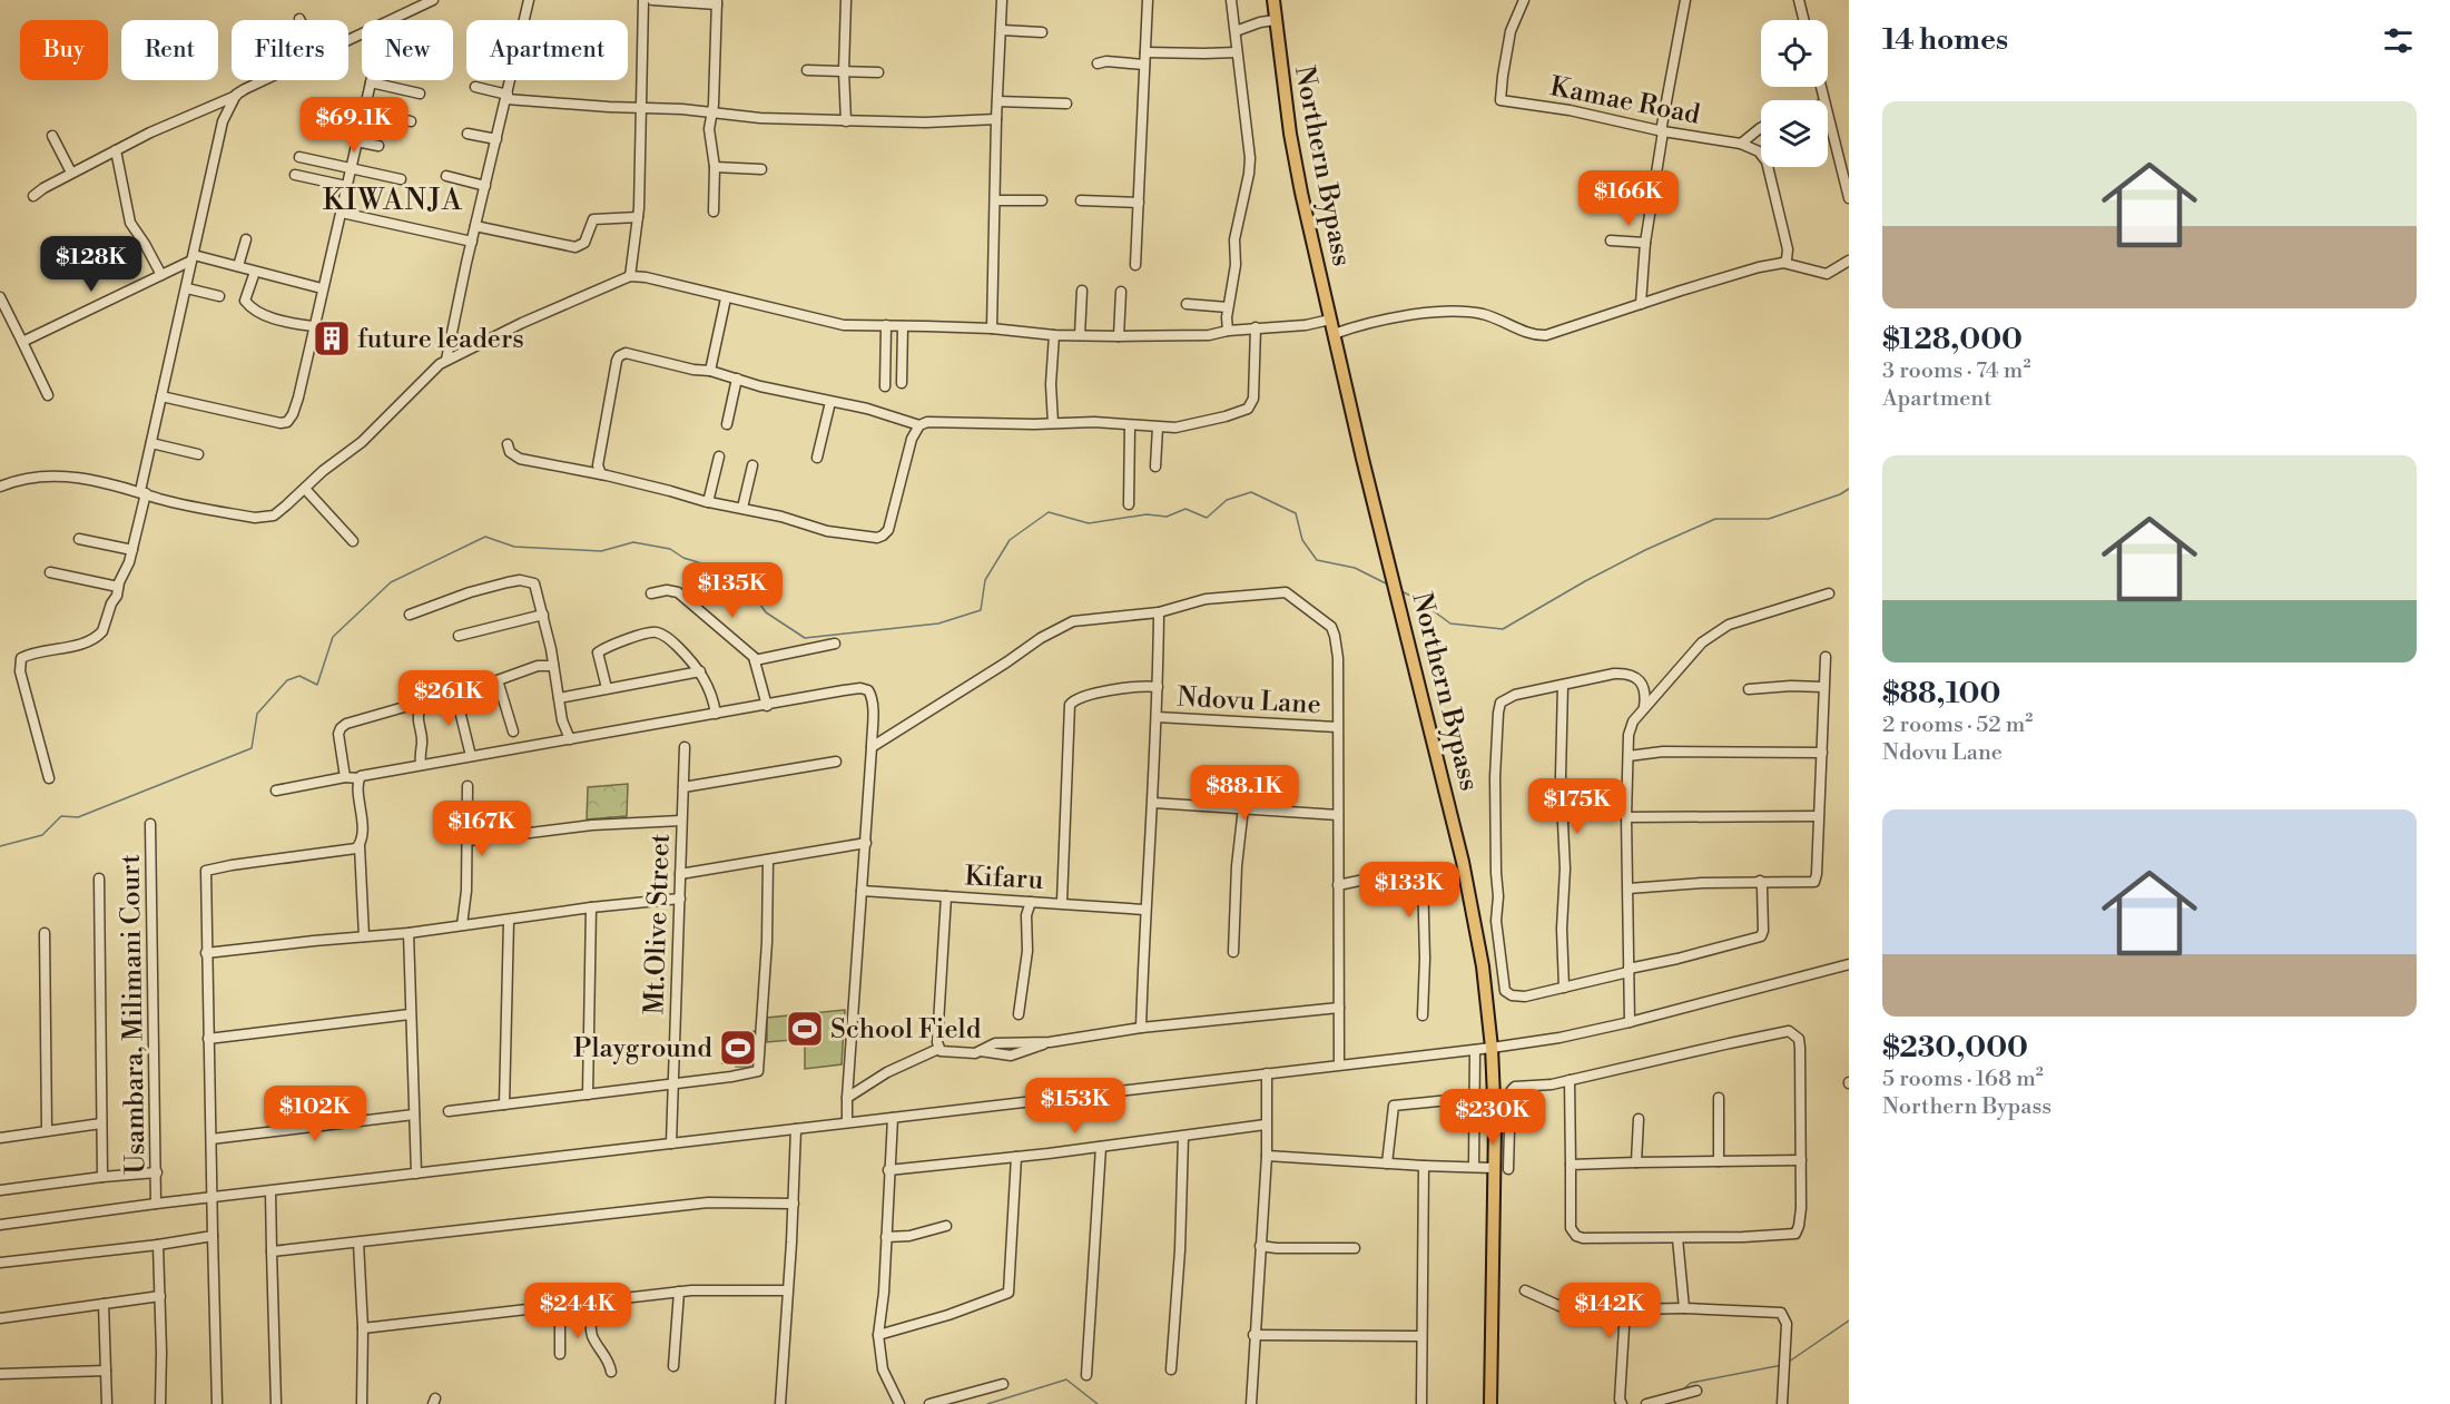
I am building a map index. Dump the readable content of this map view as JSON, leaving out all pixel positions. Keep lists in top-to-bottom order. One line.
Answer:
{"streets":{"main road":["Northern Bypass"],"street":["Kamae Road","Ndovu Lane","Kifaru","Mt.Olive Street","Usambara, Milimani Court"]},"districts":["KIWANJA"],"places":{"building":["future leaders"],"sports":["School Field","Playground"]},"page":{"heading":"14 homes","chip":["Buy","Rent","Filters","New","Apartment"],"list":[{"name":"$128,000","note":"3 rooms · 74 m² · Apartment"},{"name":"$88,100","note":"2 rooms · 52 m² · Ndovu Lane"},{"name":"$230,000","note":"5 rooms · 168 m² · Northern Bypass"}],"price":["$69.1K","$166K","$128K","$135K","$261K","$88.1K","$175K","$167K","$133K","$153K","$102K","$230K","$244K","$142K"]}}
